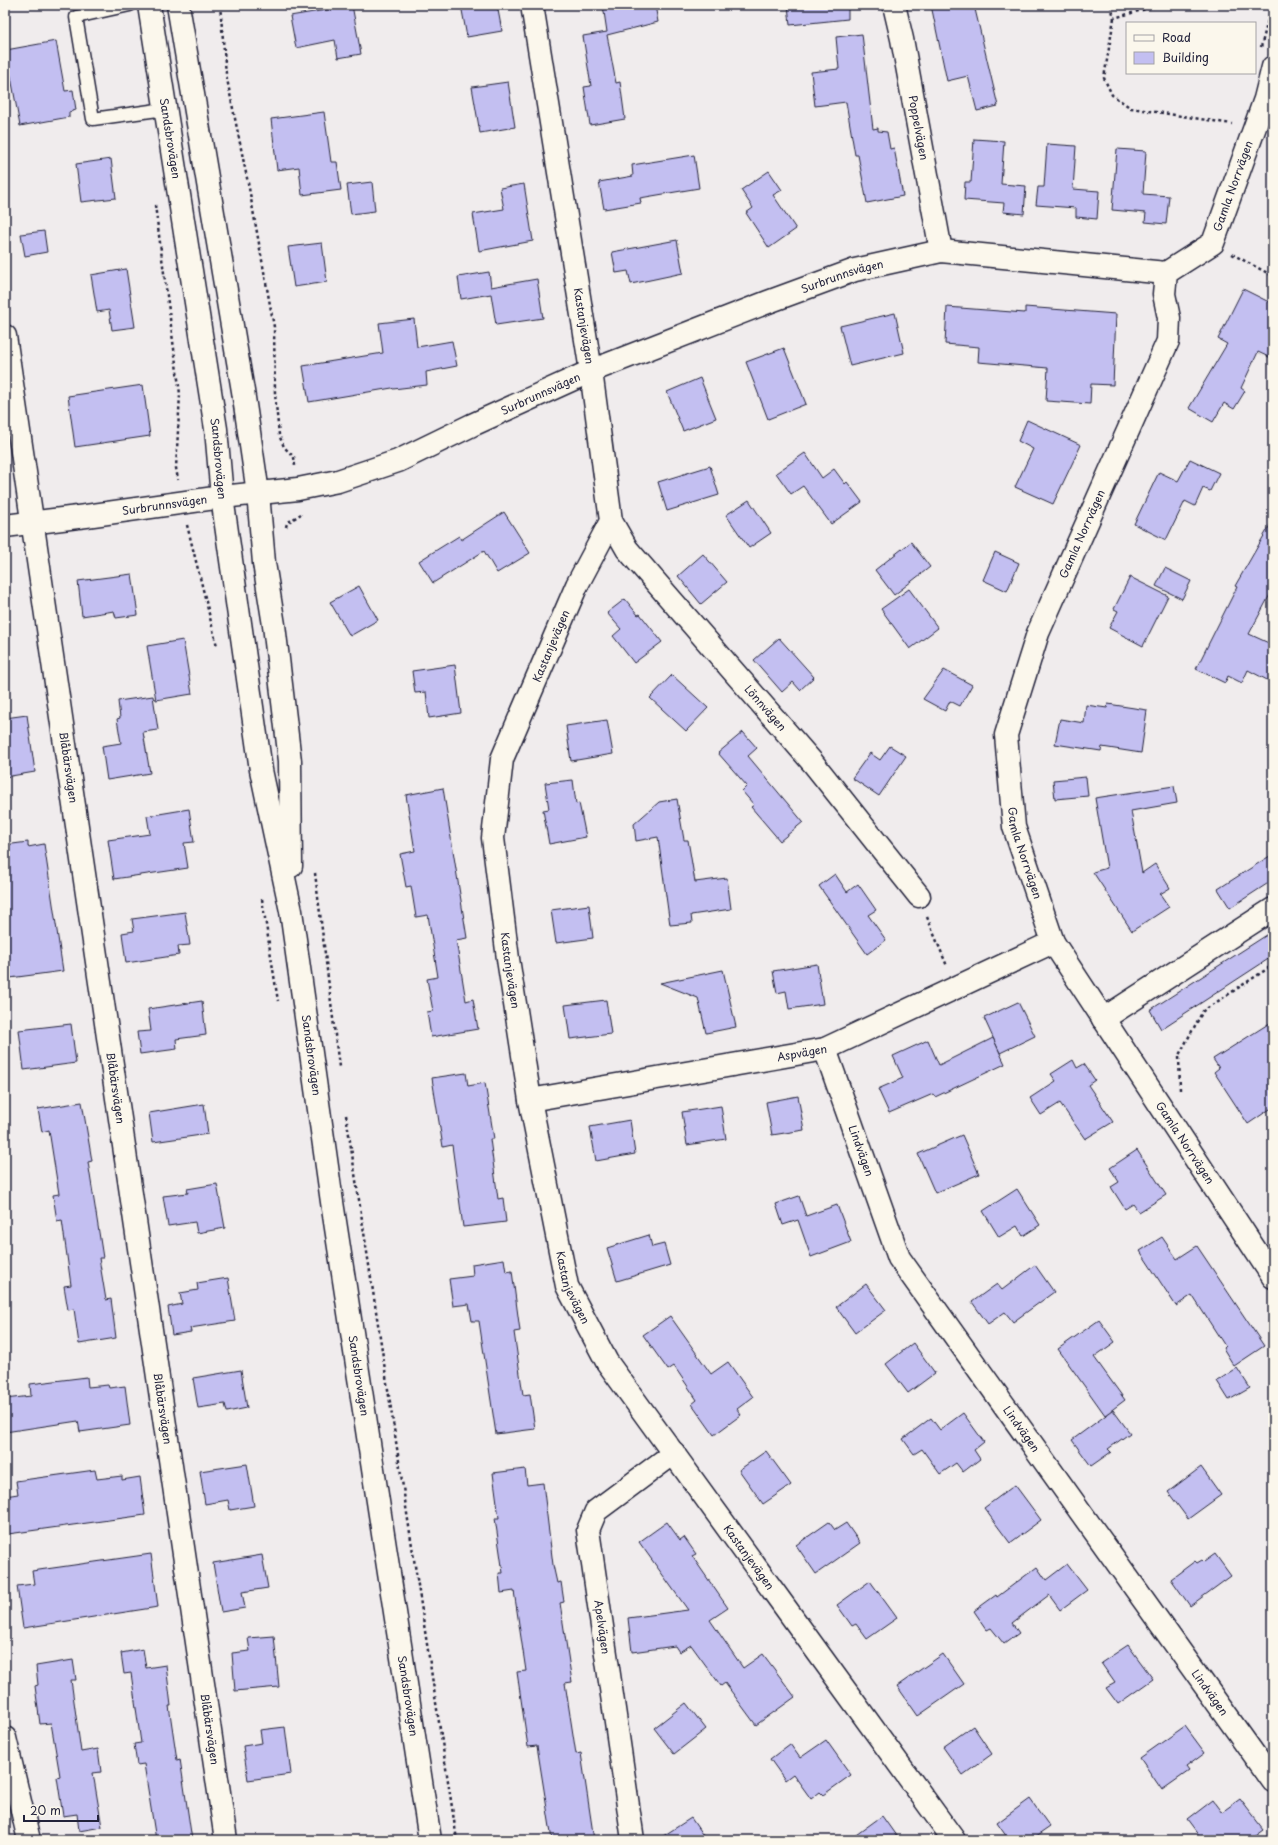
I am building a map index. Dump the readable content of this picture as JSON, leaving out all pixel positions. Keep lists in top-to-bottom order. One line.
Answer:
{"streets":{"street":["Poppelvägen","Sandsbrovägen","Gamla Norrvägen","Surbrunnsvägen","Kastanjevägen","Lönnvägen","Blåbärsvägen","Aspvägen","Lindvägen","Apelvägen"]},"crossings":[["Poppelvägen","Surbrunnsvägen"],["Sandsbrovägen","Surbrunnsvägen"],["Gamla Norrvägen","Surbrunnsvägen"],["Gamla Norrvägen","Aspvägen"],["Surbrunnsvägen","Kastanjevägen"],["Surbrunnsvägen","Blåbärsvägen"],["Kastanjevägen","Lönnvägen"],["Kastanjevägen","Aspvägen"],["Kastanjevägen","Apelvägen"],["Aspvägen","Lindvägen"]],"legend":["Road","Building"],"scale_bar":"20 m"}
